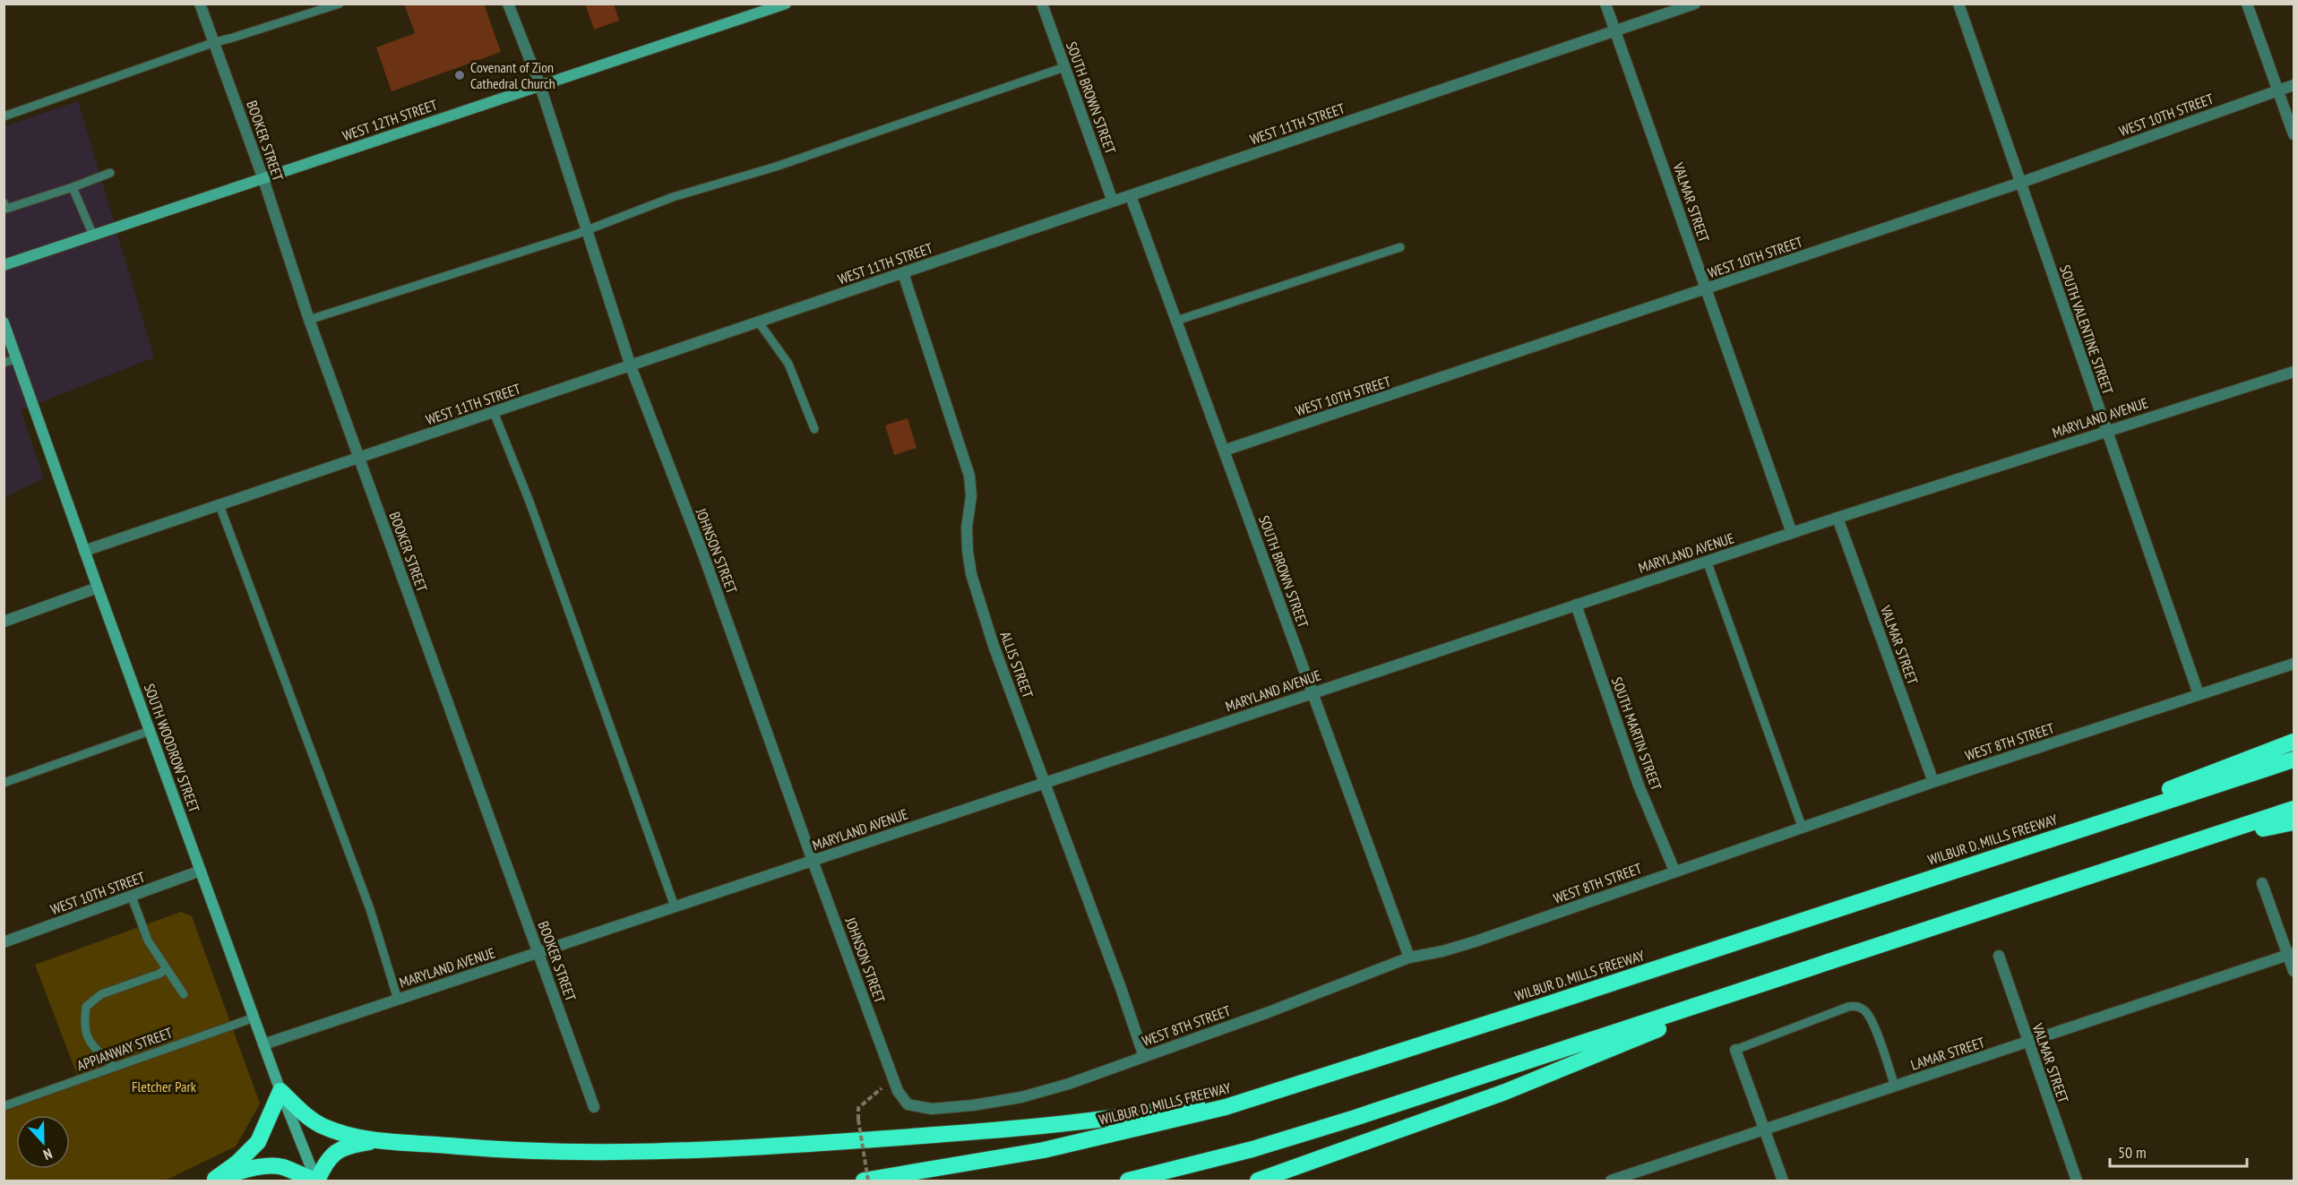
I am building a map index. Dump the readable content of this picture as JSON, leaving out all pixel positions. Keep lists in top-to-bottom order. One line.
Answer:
{"streets":{"highway":["WILBUR D. MILLS FREEWAY"],"main road":["WEST 12TH STREET","SOUTH WOODROW STREET"],"street":["SOUTH BROWN STREET","WEST 10TH STREET","WEST 11TH STREET","BOOKER STREET","VALMAR STREET","SOUTH VALENTINE STREET","MARYLAND AVENUE","JOHNSON STREET","ALLIS STREET","SOUTH MARTIN STREET","WEST 8TH STREET","LAMAR STREET"],"lane":["APPIANWAY STREET"]},"crossings":[["SOUTH BROWN STREET","WEST 10TH STREET"],["SOUTH BROWN STREET","WEST 11TH STREET"],["SOUTH BROWN STREET","MARYLAND AVENUE"],["SOUTH BROWN STREET","WEST 8TH STREET"],["WEST 10TH STREET","VALMAR STREET"],["WEST 10TH STREET","SOUTH VALENTINE STREET"],["WEST 10TH STREET","SOUTH WOODROW STREET"],["WEST 12TH STREET","BOOKER STREET"],["WEST 12TH STREET","JOHNSON STREET"],["WEST 11TH STREET","BOOKER STREET"],["WEST 11TH STREET","VALMAR STREET"],["WEST 11TH STREET","JOHNSON STREET"],["WEST 11TH STREET","ALLIS STREET"],["WEST 11TH STREET","SOUTH WOODROW STREET"],["BOOKER STREET","MARYLAND AVENUE"],["VALMAR STREET","MARYLAND AVENUE"],["VALMAR STREET","WEST 8TH STREET"],["VALMAR STREET","LAMAR STREET"],["SOUTH VALENTINE STREET","MARYLAND AVENUE"],["SOUTH VALENTINE STREET","WEST 8TH STREET"],["MARYLAND AVENUE","JOHNSON STREET"],["MARYLAND AVENUE","ALLIS STREET"],["MARYLAND AVENUE","SOUTH MARTIN STREET"],["MARYLAND AVENUE","SOUTH WOODROW STREET"],["JOHNSON STREET","WEST 8TH STREET"],["ALLIS STREET","WEST 8TH STREET"],["SOUTH MARTIN STREET","WEST 8TH STREET"],["SOUTH WOODROW STREET","APPIANWAY STREET"]],"parks":["Fletcher Park"],"places":["Covenant of Zion Cathedral Church"],"scale_bar":"50 m","north":"bottom"}
